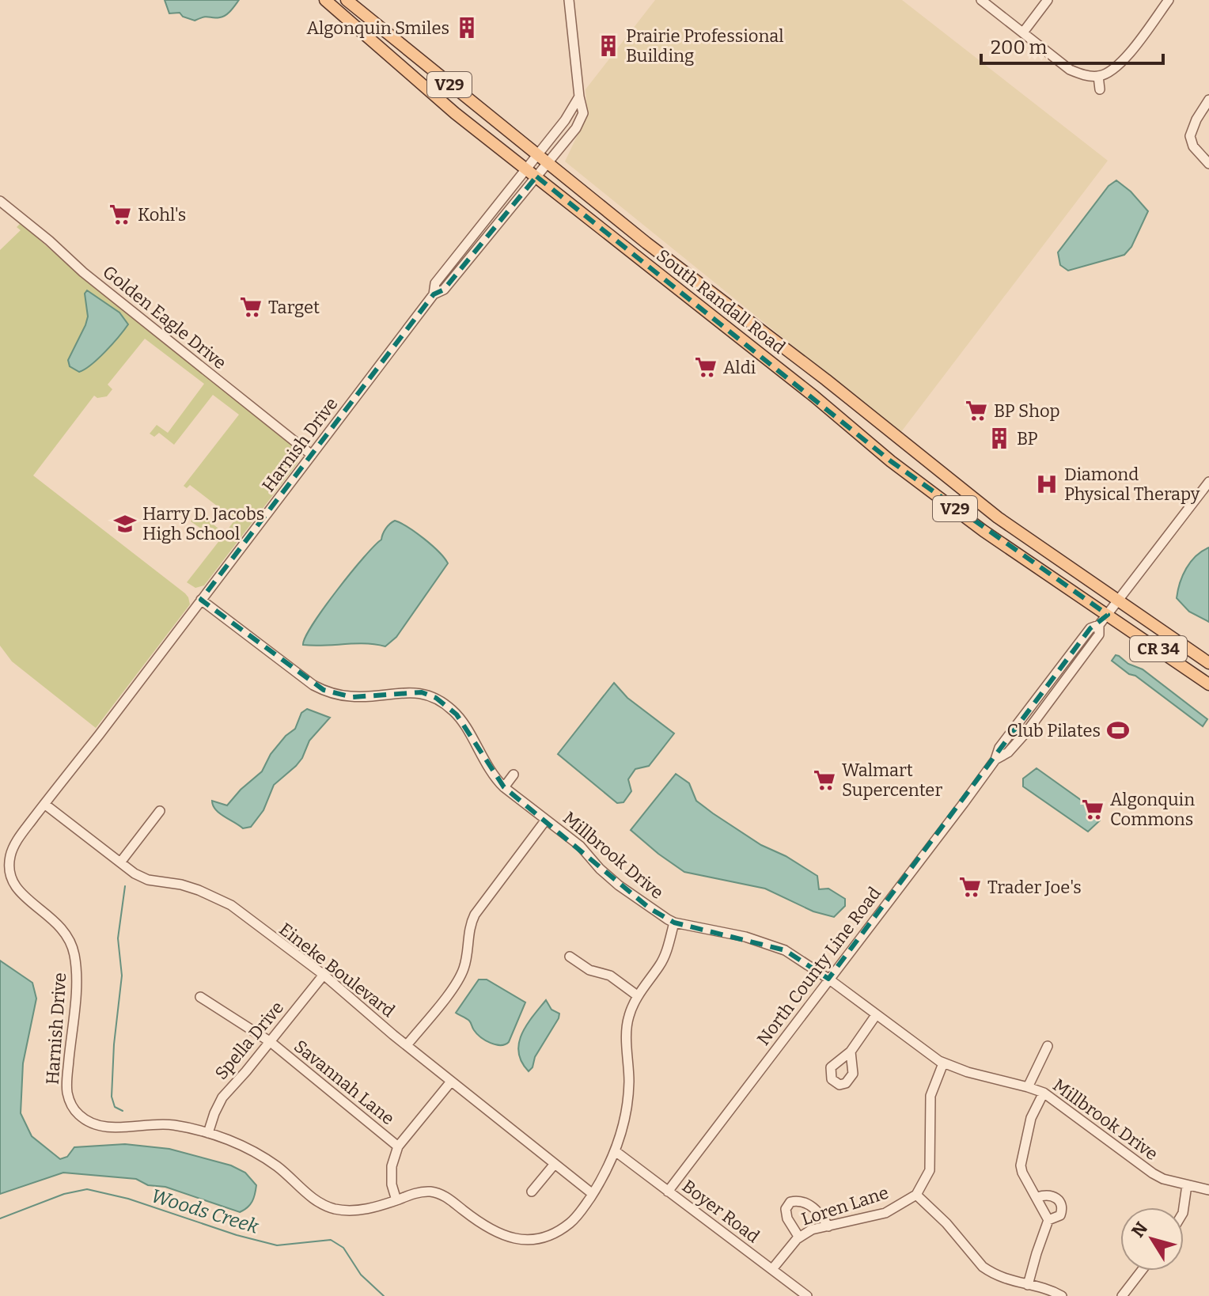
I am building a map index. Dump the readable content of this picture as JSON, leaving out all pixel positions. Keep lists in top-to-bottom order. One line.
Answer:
{"streets":{"main road":["V29","South Randall Road","CR 34"],"street":["Golden Eagle Drive","Harnish Drive","Millbrook Drive","North County Line Road","Eineke Boulevard","Spella Drive","Savannah Lane","Loren Lane","Boyer Road"]},"crossings":[["South Randall Road","Harnish Drive"],["South Randall Road","CR 34"],["South Randall Road","North County Line Road"],["Golden Eagle Drive","Harnish Drive"],["Harnish Drive","Millbrook Drive"],["Harnish Drive","Eineke Boulevard"],["Harnish Drive","Spella Drive"],["Harnish Drive","Boyer Road"],["CR 34","North County Line Road"],["Millbrook Drive","North County Line Road"],["Millbrook Drive","Loren Lane"],["North County Line Road","Boyer Road"],["Eineke Boulevard","Spella Drive"],["Spella Drive","Savannah Lane"],["Loren Lane","Boyer Road"]],"water":["Woods Creek"],"places":{"building":["Algonquin Smiles","Prairie Professional Building","BP"],"supermarket":["Kohl's","Target","Aldi","BP Shop","Walmart Supercenter","Algonquin Commons","Trader Joe's"],"hospital":["Diamond Physical Therapy"],"school or university":["Harry D. Jacobs High School"],"sports":["Club Pilates"]},"scale_bar":"200 m","north":"top left"}
